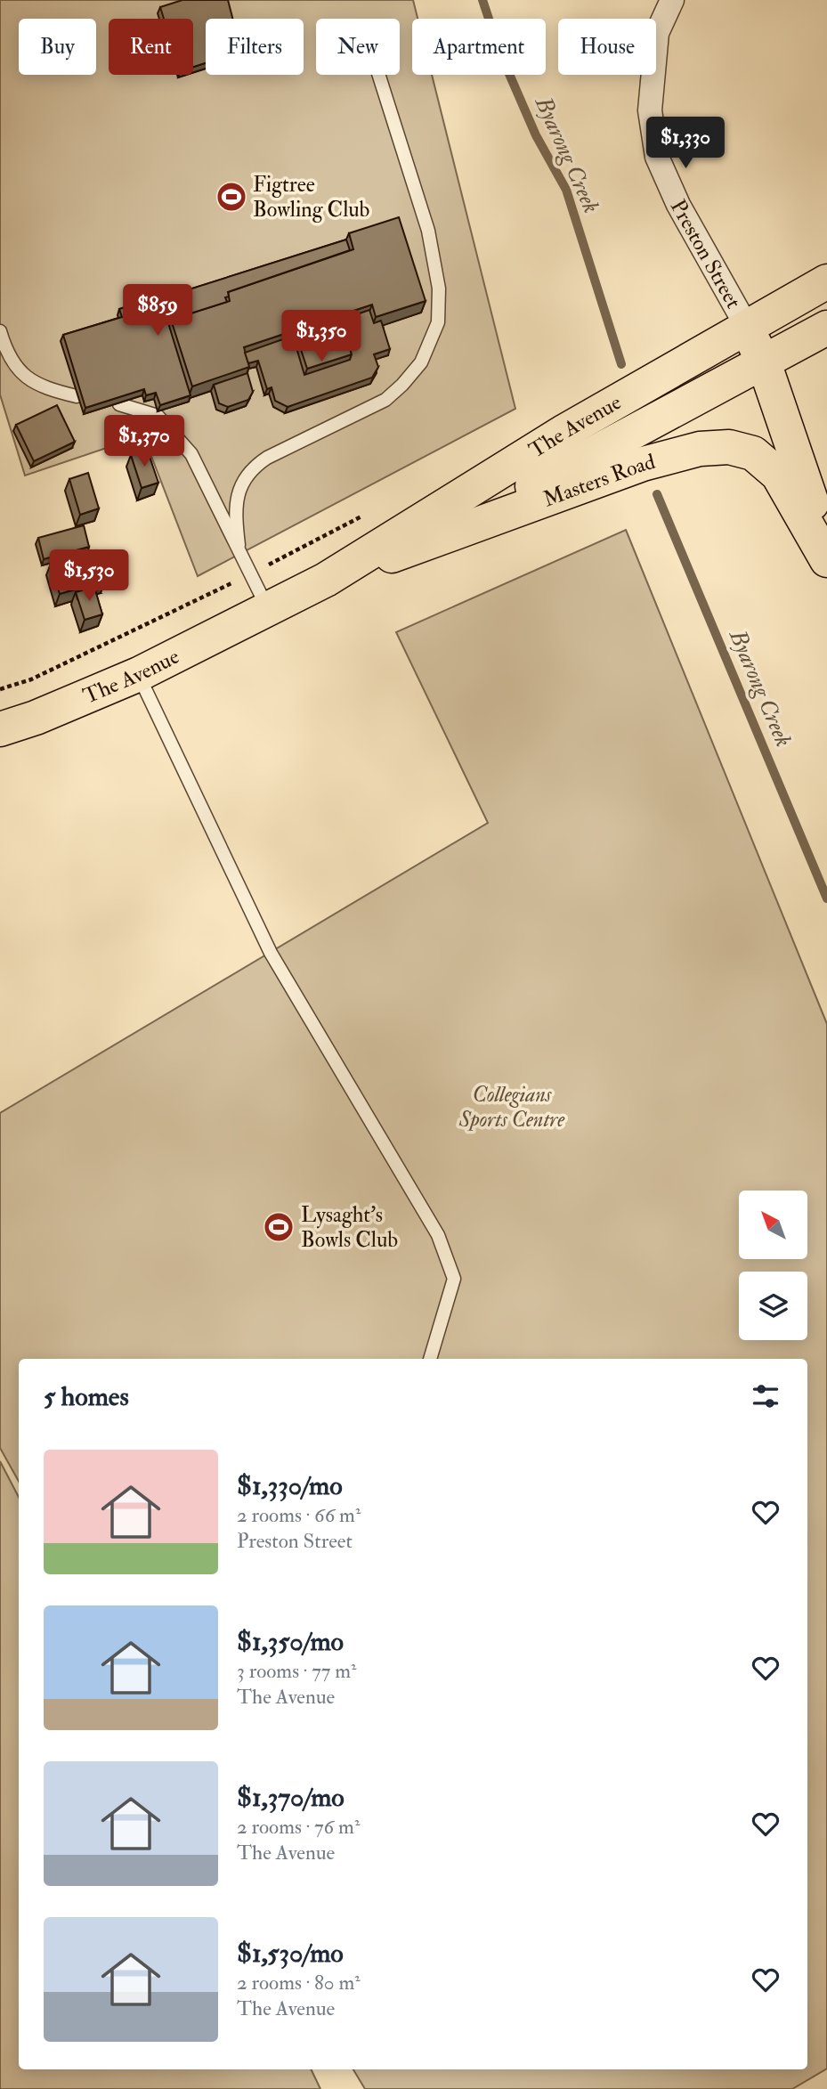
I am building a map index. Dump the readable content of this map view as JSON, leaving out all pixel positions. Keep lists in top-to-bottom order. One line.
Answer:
{"streets":{"main road":["The Avenue","Masters Road"],"street":["Preston Street"]},"crossings":[["Preston Street","The Avenue"],["The Avenue","Masters Road"]],"water":["Byarong Creek"],"parks":["Collegians Sports Centre"],"places":{"sports":["Figtree Bowling Club","Lysaght's Bowls Club"]},"north":"top left","page":{"chip":["Buy","Rent","Filters","New","Apartment","House"],"price":["$1,330","$859","$1,350","$1,370","$1,530"],"heading":"5 homes","list":[{"name":"$1,330/mo","note":"2 rooms · 66 m² · Preston Street"},{"name":"$1,350/mo","note":"3 rooms · 77 m² · The Avenue"},{"name":"$1,370/mo","note":"2 rooms · 76 m² · The Avenue"},{"name":"$1,530/mo","note":"2 rooms · 80 m² · The Avenue"}]}}
